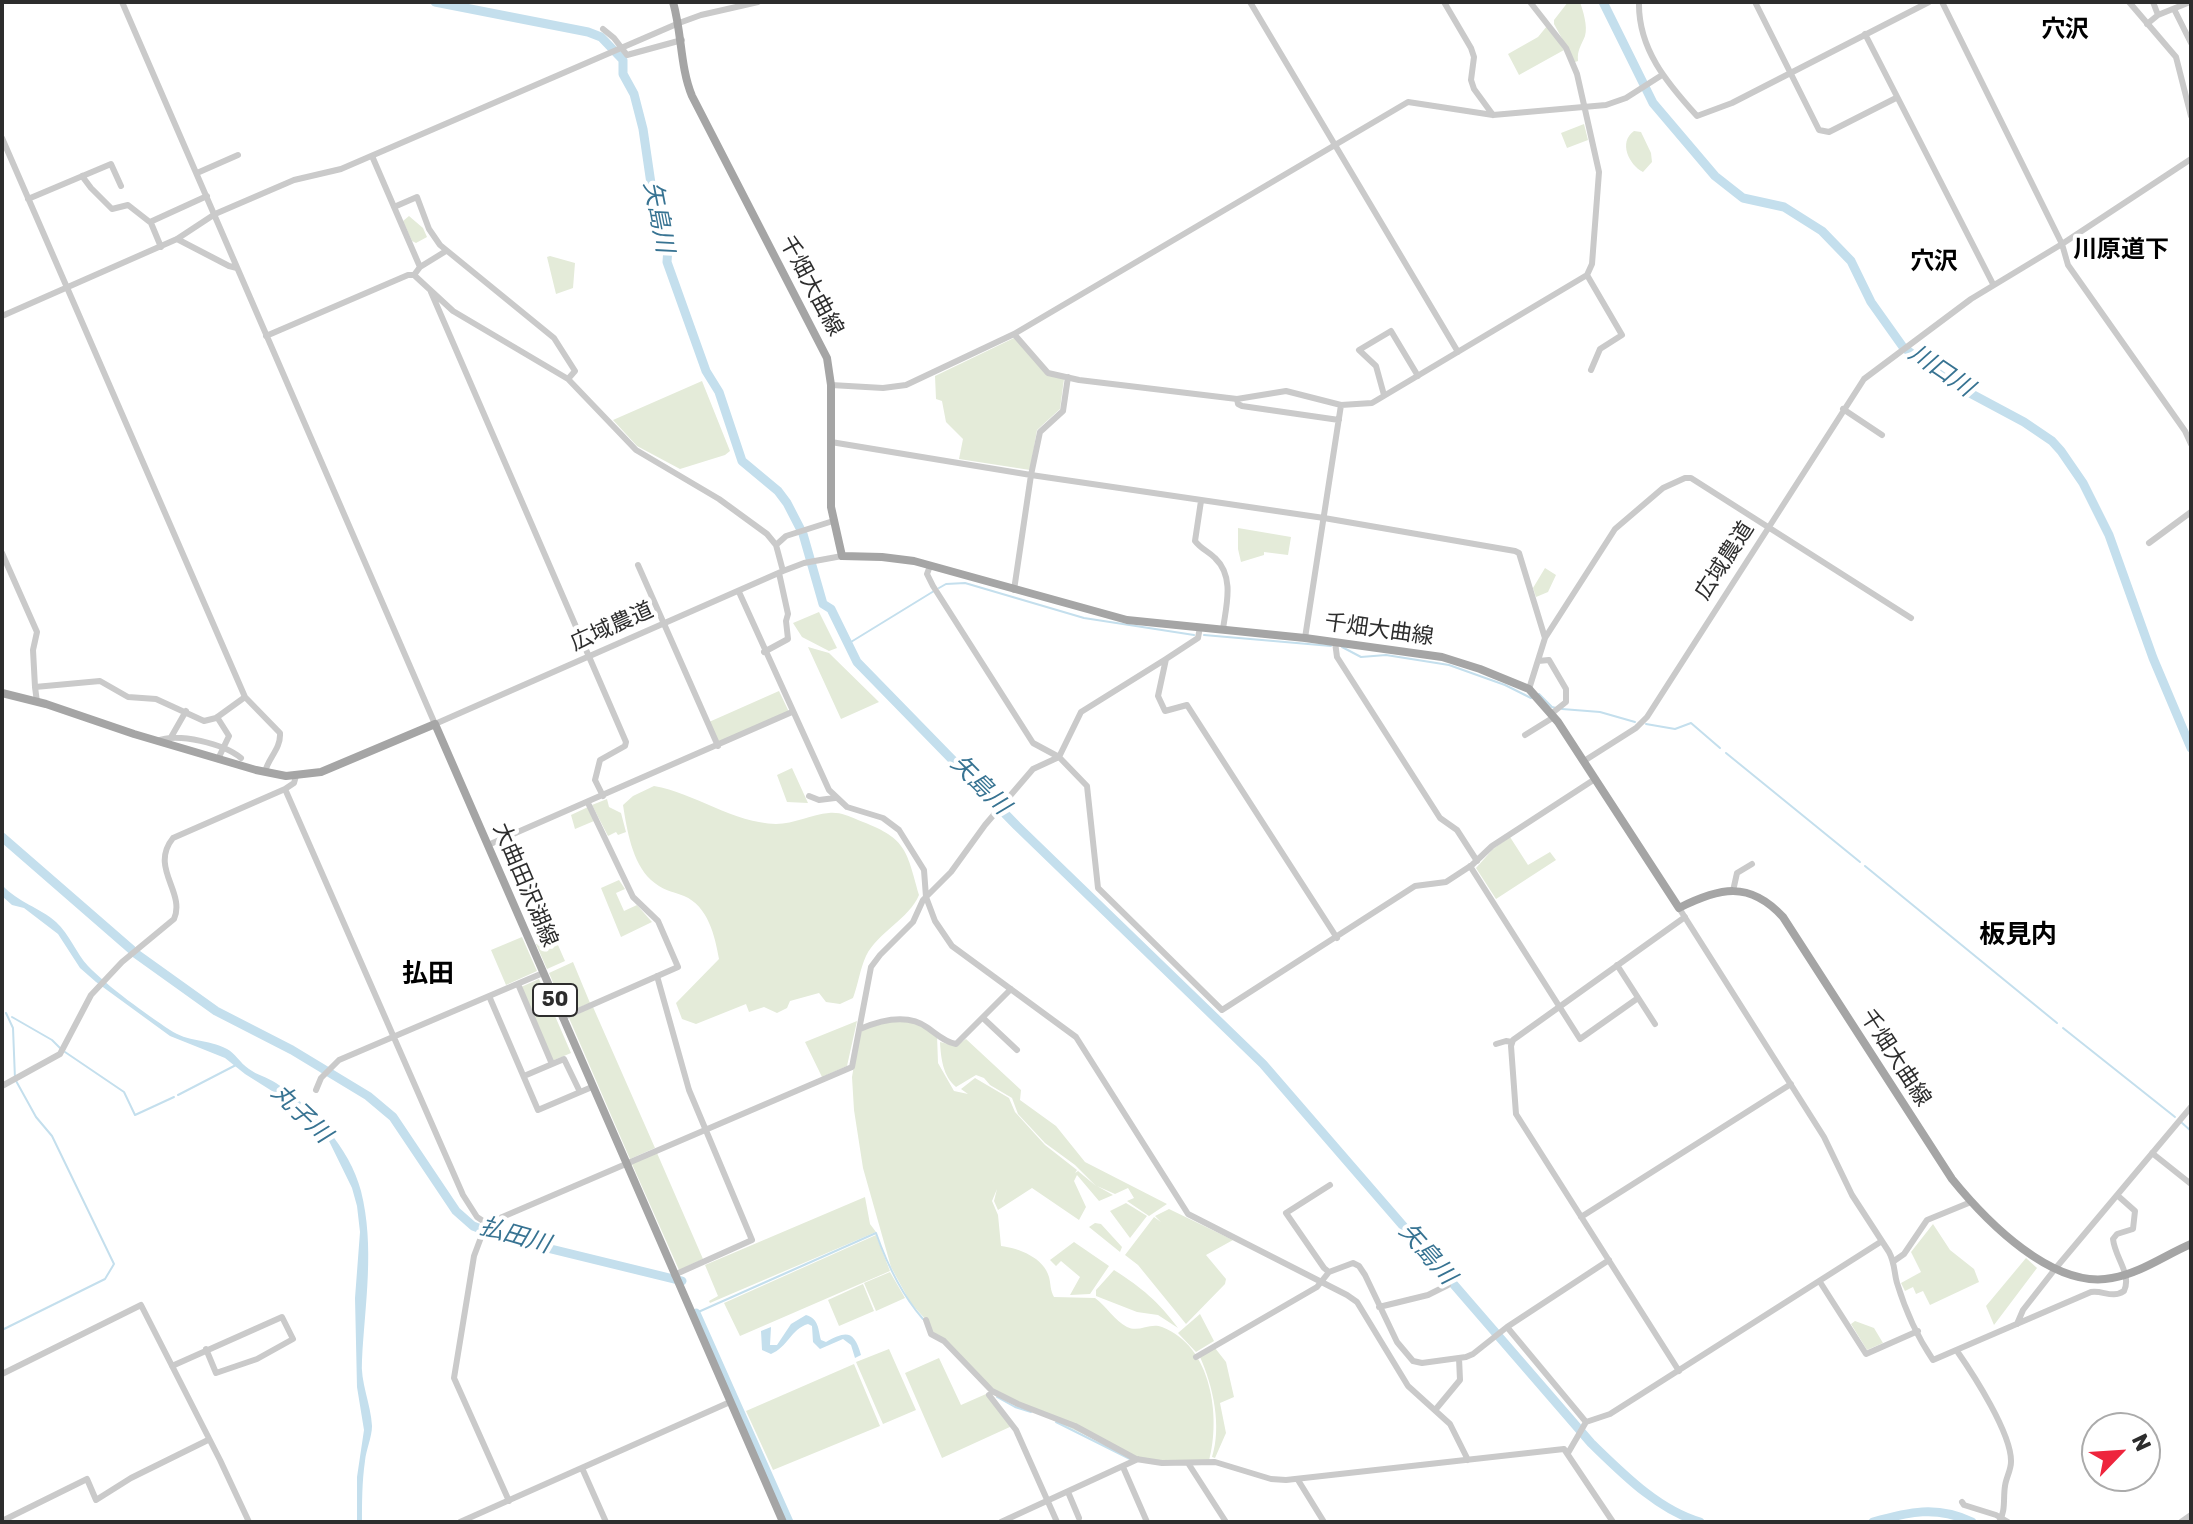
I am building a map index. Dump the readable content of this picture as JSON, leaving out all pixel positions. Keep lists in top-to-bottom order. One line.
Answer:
{"streets":{"main road":["千畑大曲線","大曲田沢湖線","50"],"street":["広域農道"]},"crossings":[["千畑大曲線","広域農道"],["広域農道","大曲田沢湖線"]],"districts":["穴沢","川原道下","穴沢","板見内","払田"],"water":["矢島川","川口川","丸子川","払田川"],"north":"top right"}
